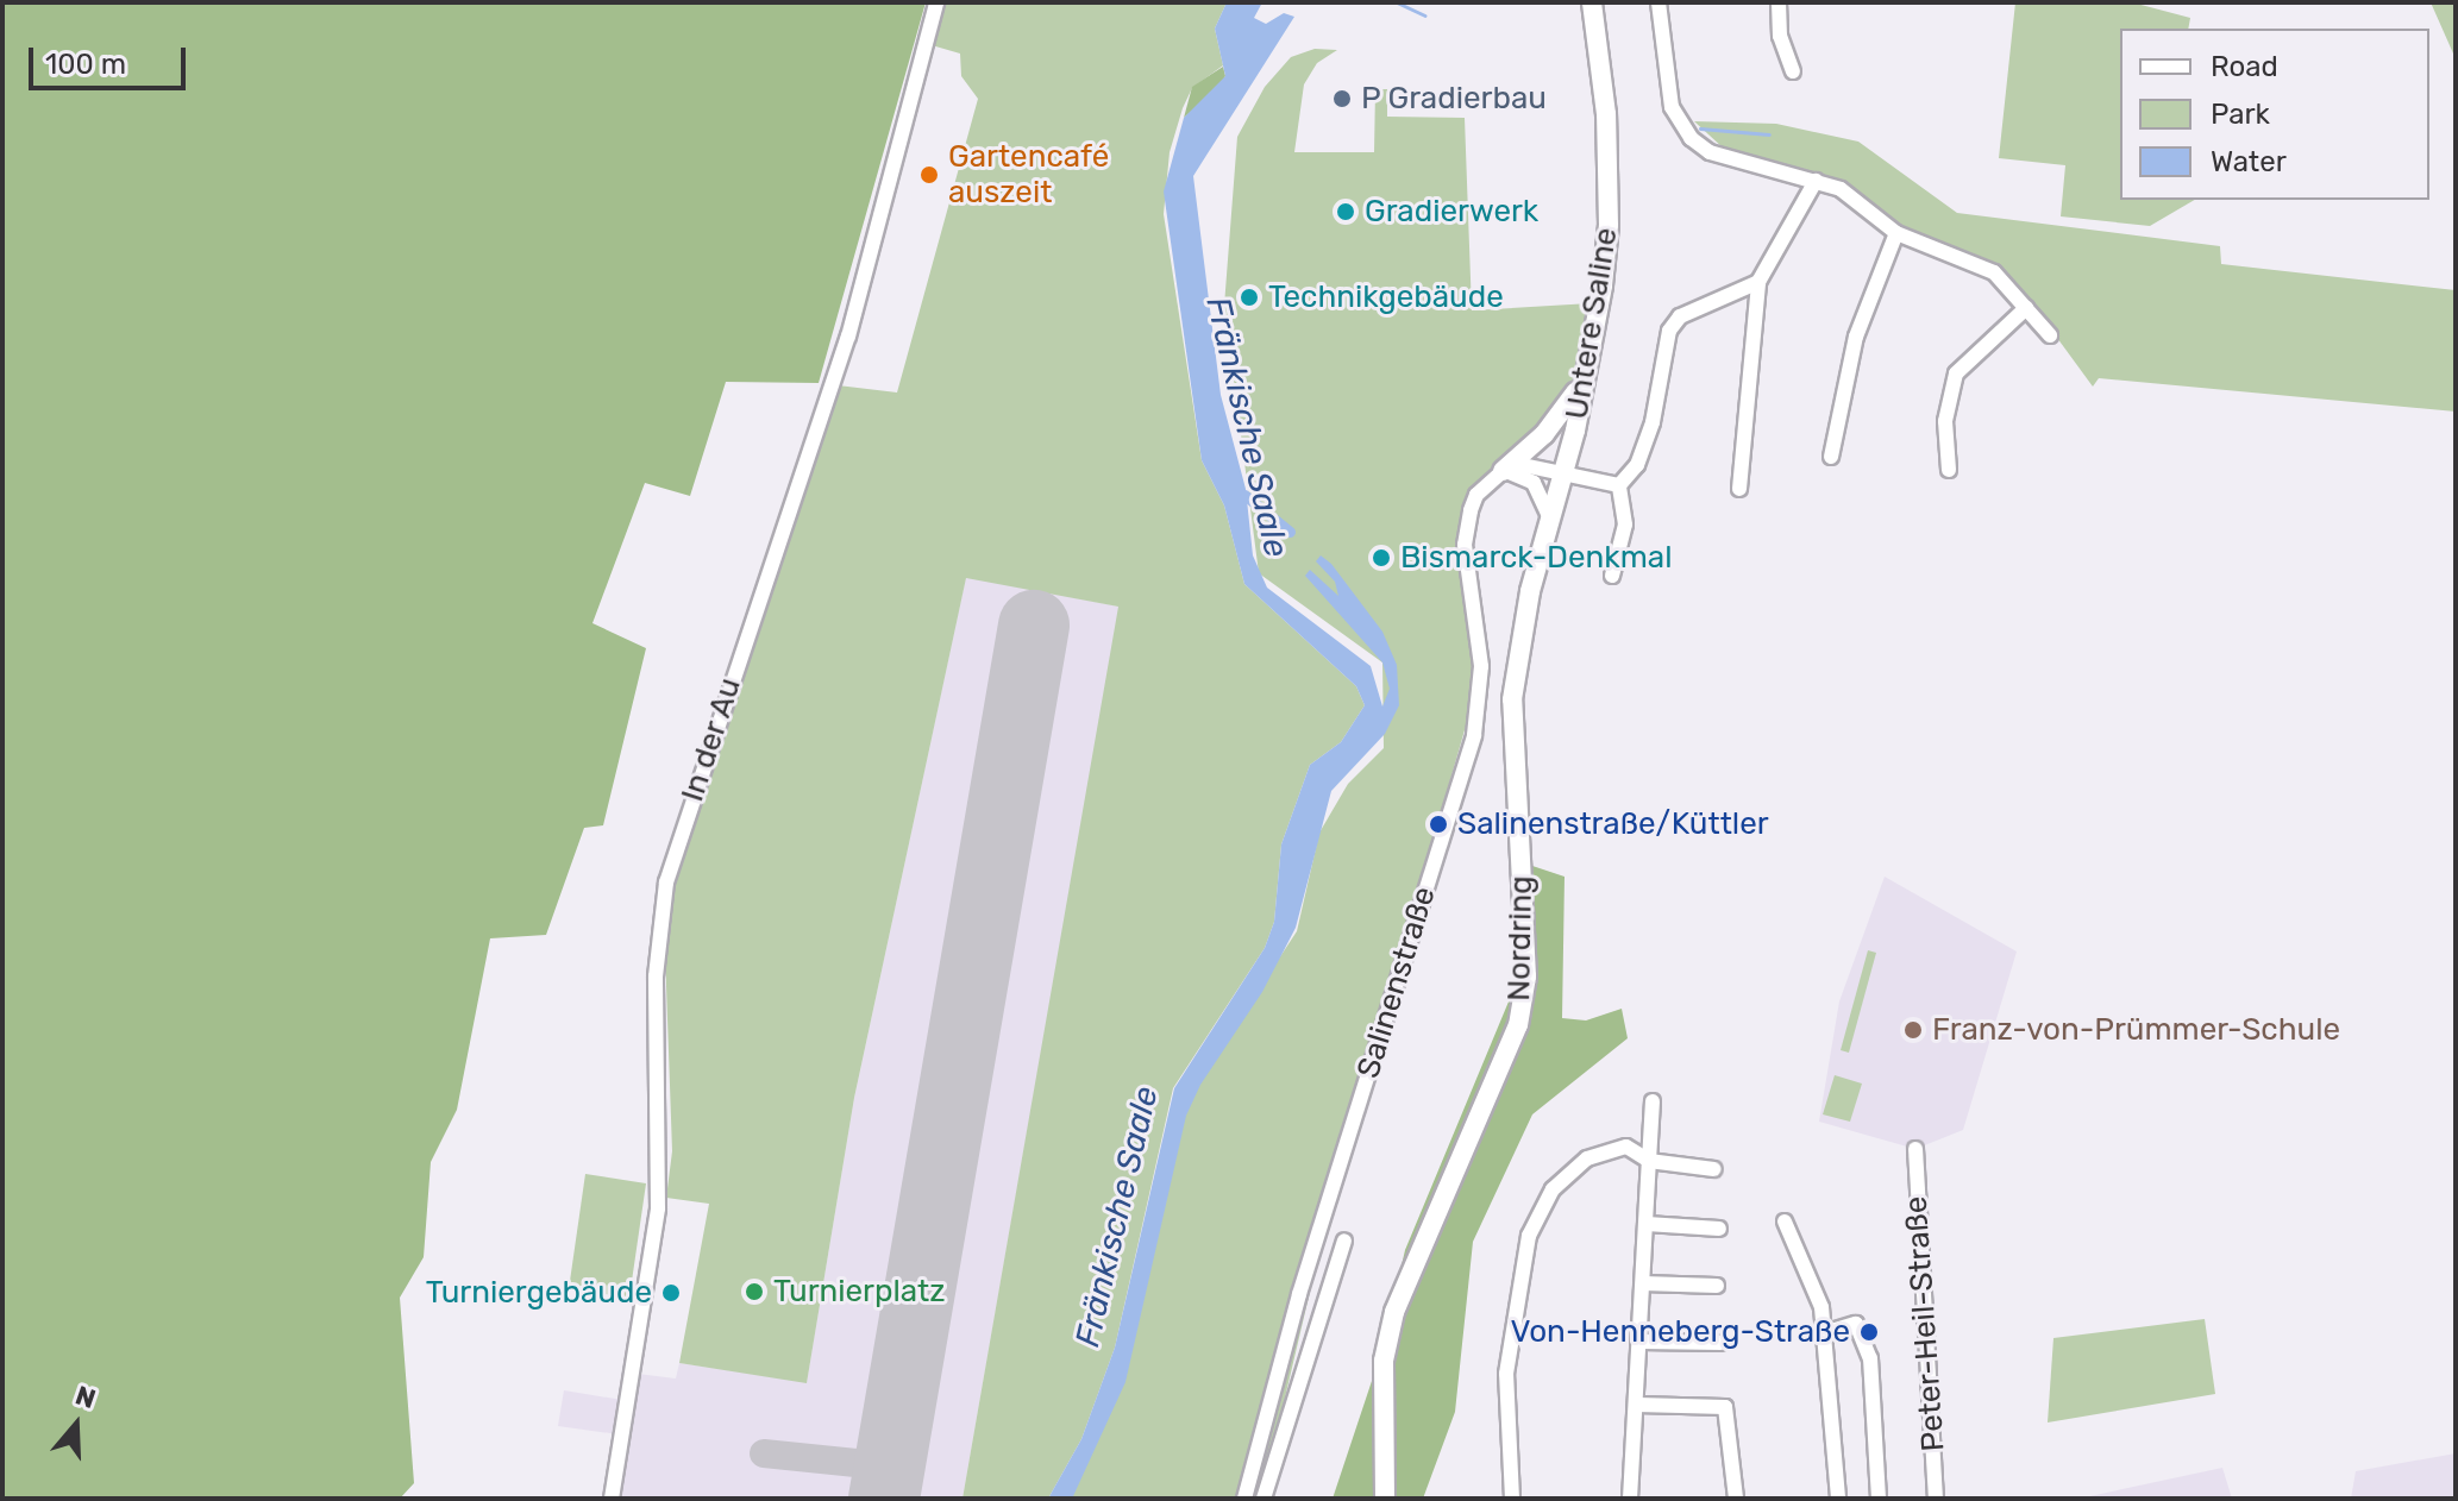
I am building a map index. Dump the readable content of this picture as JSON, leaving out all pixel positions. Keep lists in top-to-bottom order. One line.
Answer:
{"streets":{"main road":["Untere Saline","Nordring"],"street":["In der Au","Salinenstraße","Peter-Heil-Straße"]},"crossings":[["Untere Saline","Nordring"]],"water":["Fränkische Saale"],"places":["P Gradierbau","Gartencafé auszeit","Gradierwerk","Technikgebäude","Bismarck-Denkmal","Salinenstraße/Küttler","Franz-von-Prümmer-Schule","Turnierplatz","Turniergebäude","Von-Henneberg-Straße"],"legend":["Road","Park","Water"],"scale_bar":"100 m","north":"top"}
